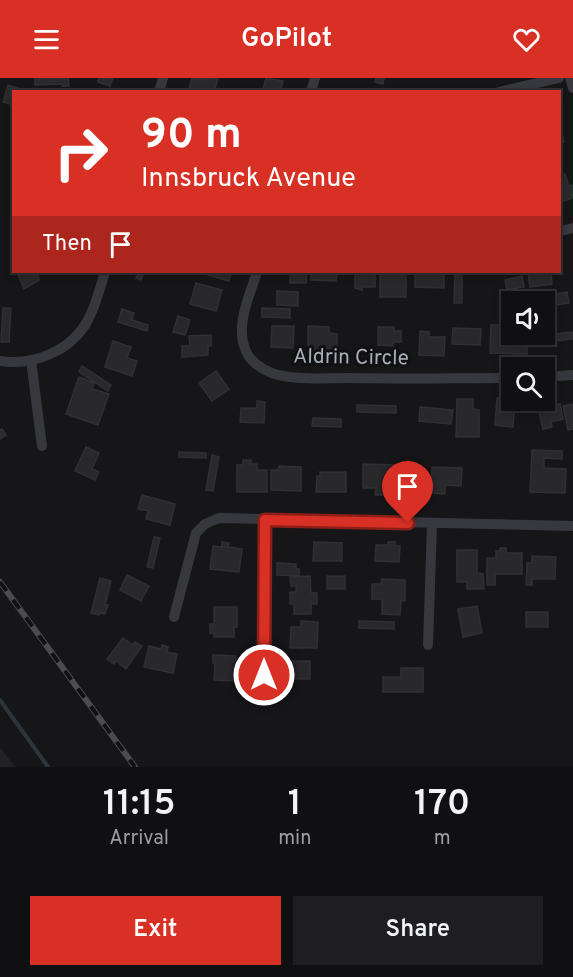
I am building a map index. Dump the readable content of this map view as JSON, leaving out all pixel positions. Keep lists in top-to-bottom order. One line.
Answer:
{"streets":{"street":["Aldrin Circle"]},"page":{"header":"GoPilot","turn":["90 m","Innsbruck Avenue"],"then":"Then","eta":["11:15","Arrival","1","min","170","m"],"buttons":["Exit","Share"]}}
